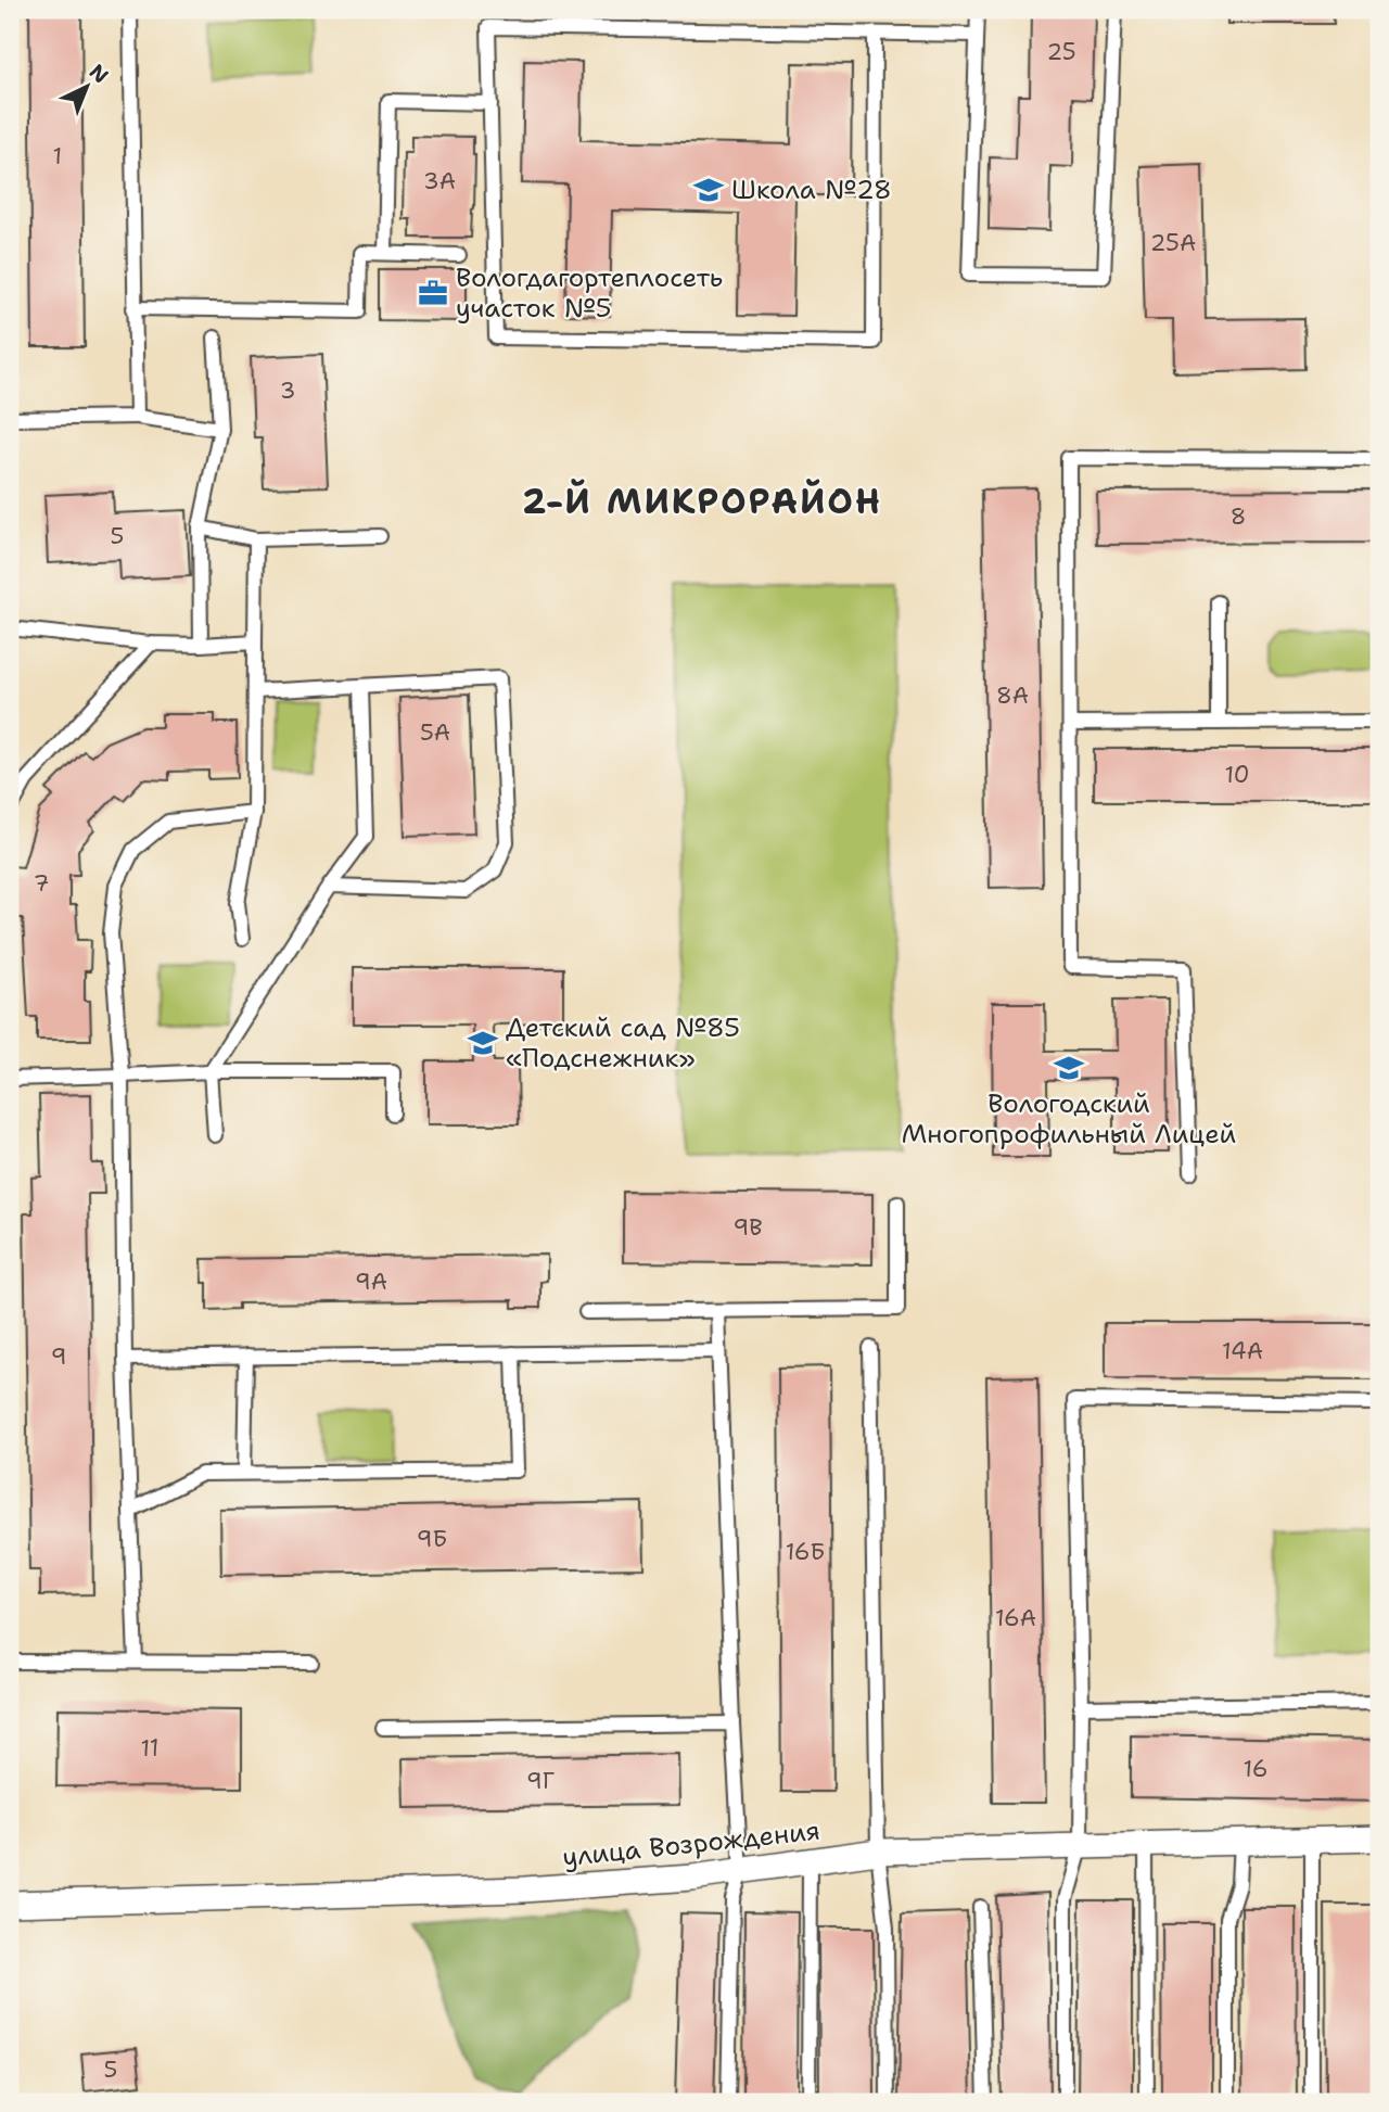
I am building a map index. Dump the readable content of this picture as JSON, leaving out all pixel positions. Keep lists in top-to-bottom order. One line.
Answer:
{"streets":{"street":["улица Возрождения"]},"districts":["2-Й МИКРОРАЙОН"],"places":{"school or university":["Школа №28","Детский сад №85 «Подснежник»","Вологодский Многопрофильный Лицей"],"office":["Вологдагортеплосеть участок №5"]},"house_numbers":["25","1","3А","25А","3","8","5","8А","5А","10","7","9В","9А","14А","9","9Б","16Б","16А","11","16","9Г","5"],"north":"top right"}
